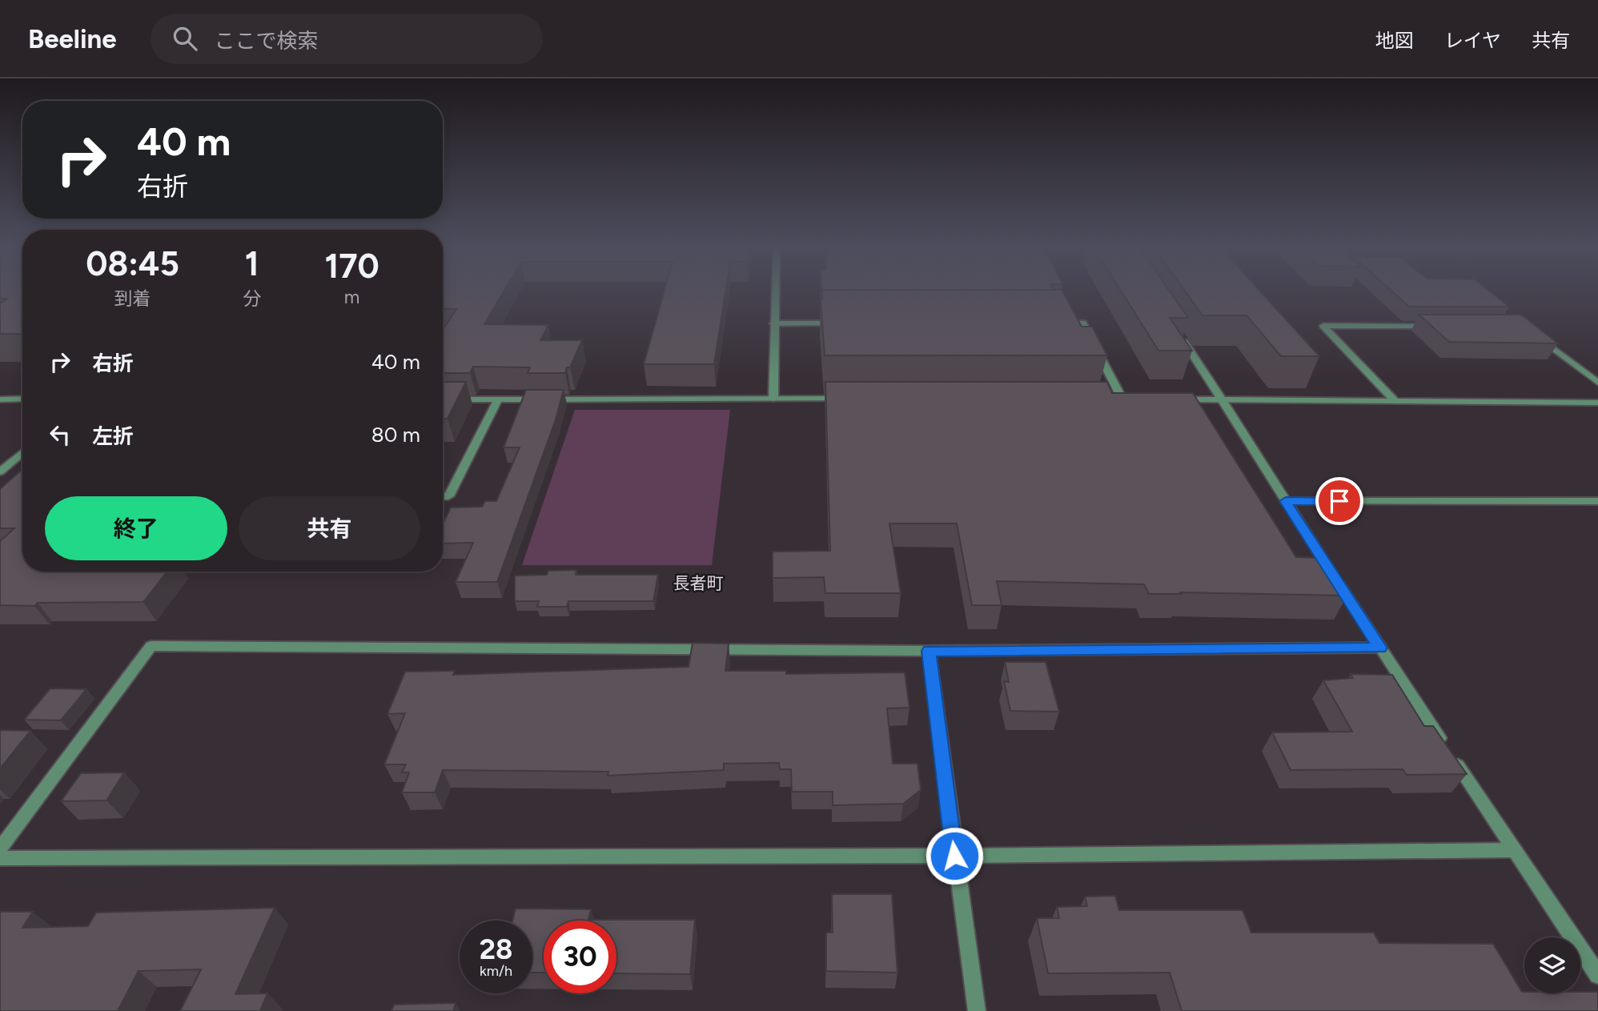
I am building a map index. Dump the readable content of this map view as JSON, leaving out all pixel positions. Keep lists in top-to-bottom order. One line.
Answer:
{"districts":["長者町"],"page":{"header":"Beeline","search":"ここで検索","nav":["地図","レイヤ","共有"],"turn":["40 m","右折"],"eta":["08:45","到着","1","分","170","m"],"list":[{"name":"右折","value":"40 m"},{"name":"左折","value":"80 m"}],"buttons":["終了","共有"],"speed":"28 km/h","limit":"30"}}
